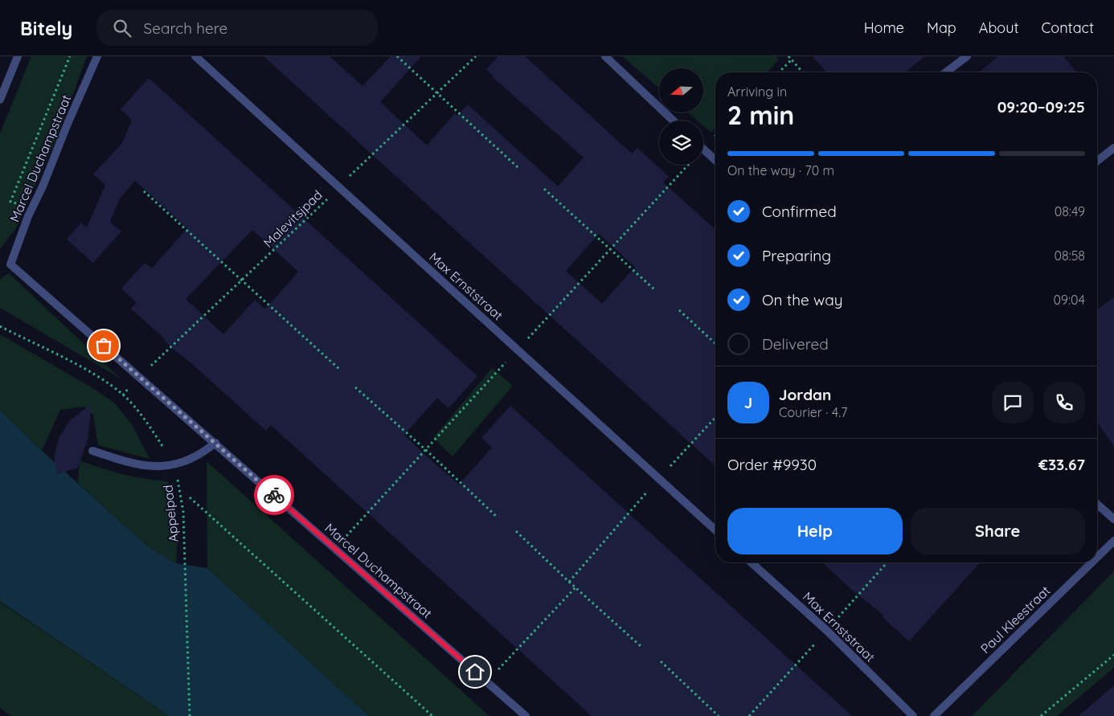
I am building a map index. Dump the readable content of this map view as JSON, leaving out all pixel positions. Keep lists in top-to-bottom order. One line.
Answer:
{"streets":{"street":["Marcel Duchampstraat","Max Ernststraat","Paul Kleestraat"],"path":["Malevitsjpad","Appelpad"]},"crossings":[["Marcel Duchampstraat","Malevitsjpad"],["Malevitsjpad","Max Ernststraat"],["Malevitsjpad","Appelpad"]],"north":"left","page":{"header":"Bitely","search":"Search here","nav":["Home","Map","About","Contact"],"heading":["2 min","Arriving in","09:20–09:25"],"panel":["Jordan","Courier · 4.7","Order #9930","€33.67"],"bar":"On the way · 70 m","list":[["Confirmed","08:49"],["Preparing","08:58"],["On the way","09:04"],"Delivered"],"round":"J","buttons":["Help","Share"]}}
